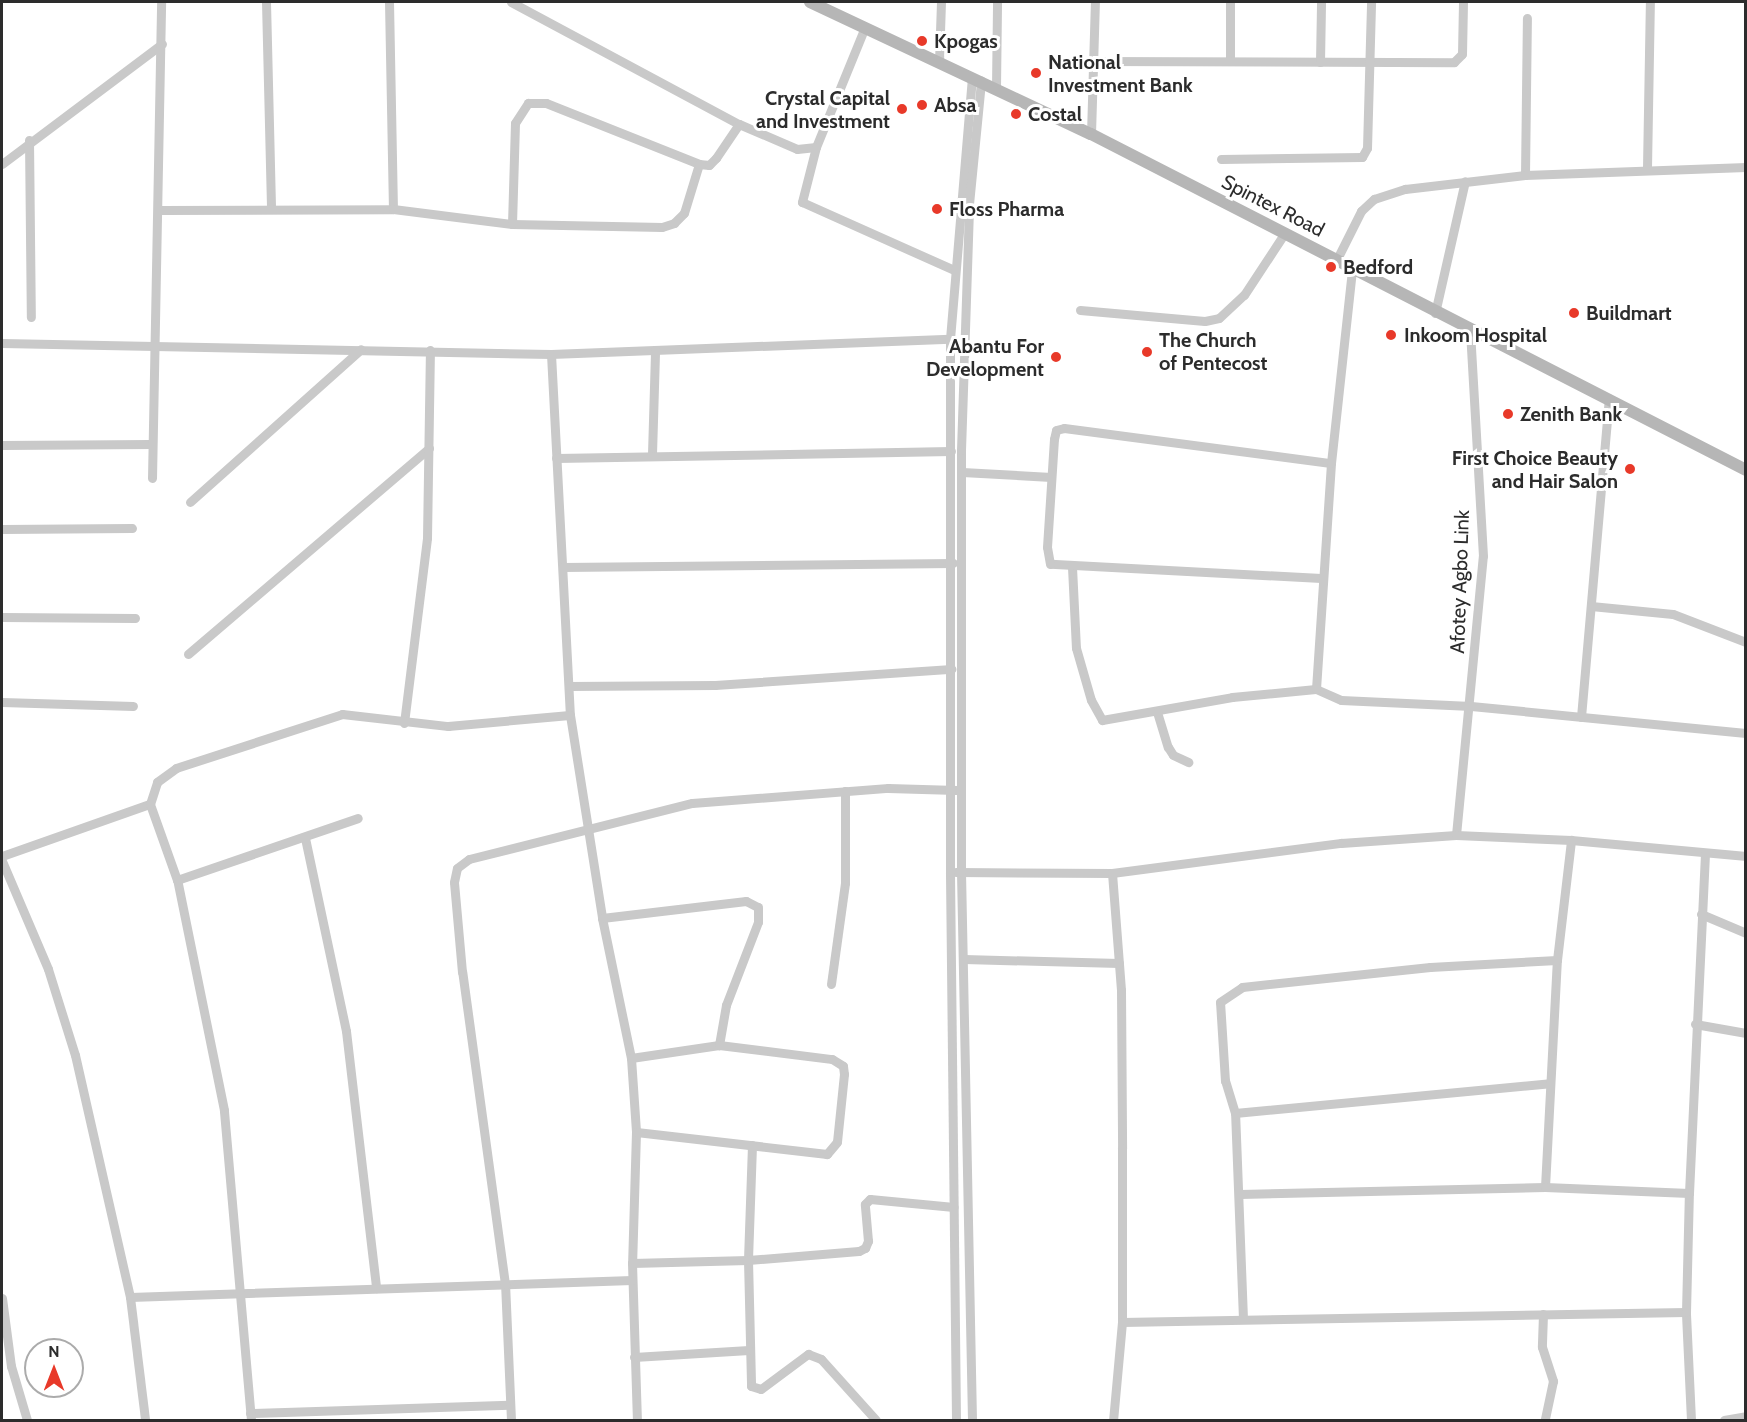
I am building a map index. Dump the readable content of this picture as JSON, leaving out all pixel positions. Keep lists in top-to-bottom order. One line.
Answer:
{"streets":{"main road":["Spintex Road"],"street":["Afotey Agbo Link"]},"crossings":[["Spintex Road","Afotey Agbo Link"]],"places":["Kpogas","National Investment Bank","Absa","Crystal Capital and Investment","Costal","Floss Pharma","Bedford","Buildmart","Inkoom Hospital","The Church of Pentecost","Abantu For Development","Zenith Bank","First Choice Beauty and Hair Salon"],"north":"top"}
